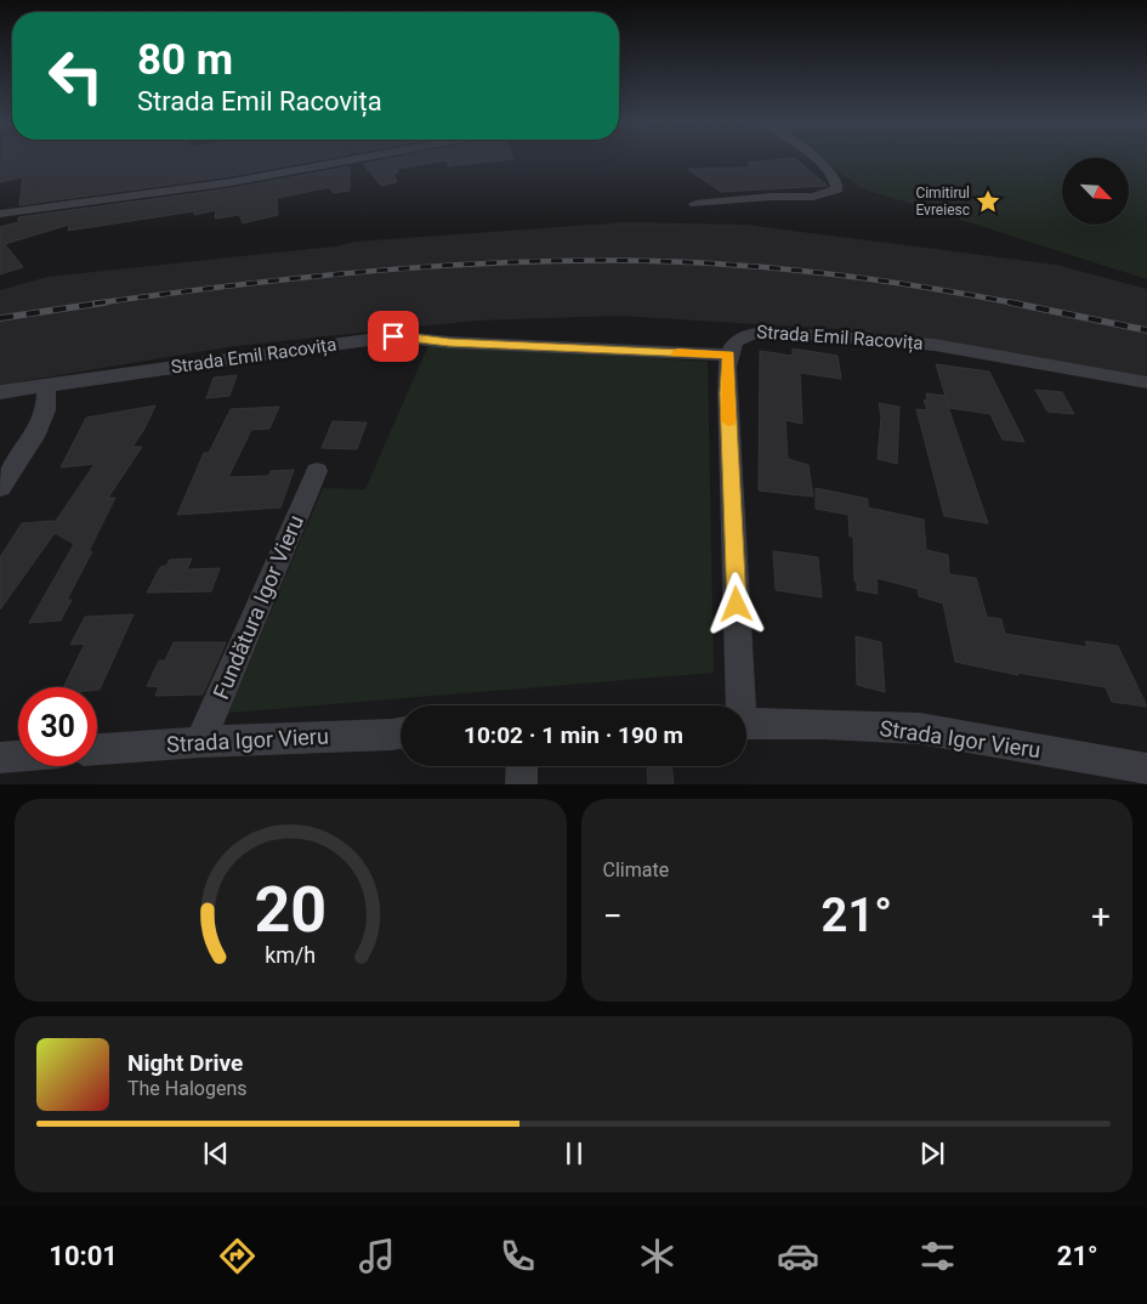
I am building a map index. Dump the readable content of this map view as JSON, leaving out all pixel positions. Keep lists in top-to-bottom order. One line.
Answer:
{"streets":{"street":["Strada Emil Racovița","Fundătura Igor Vieru","Strada Igor Vieru"]},"crossings":[["Fundătura Igor Vieru","Strada Igor Vieru"]],"places":{"place":["Cimitirul Evreiesc"]},"north":"bottom right","page":{"turn":["80 m","Strada Emil Racovița"],"limit":"30","trip":"10:02 · 1 min · 190 m","tile":"Climate","heat":["−","21°","+"],"song":["Night Drive","The Halogens"],"tabs":["10:01","21°"],"gauge":["20","km/h"]}}
